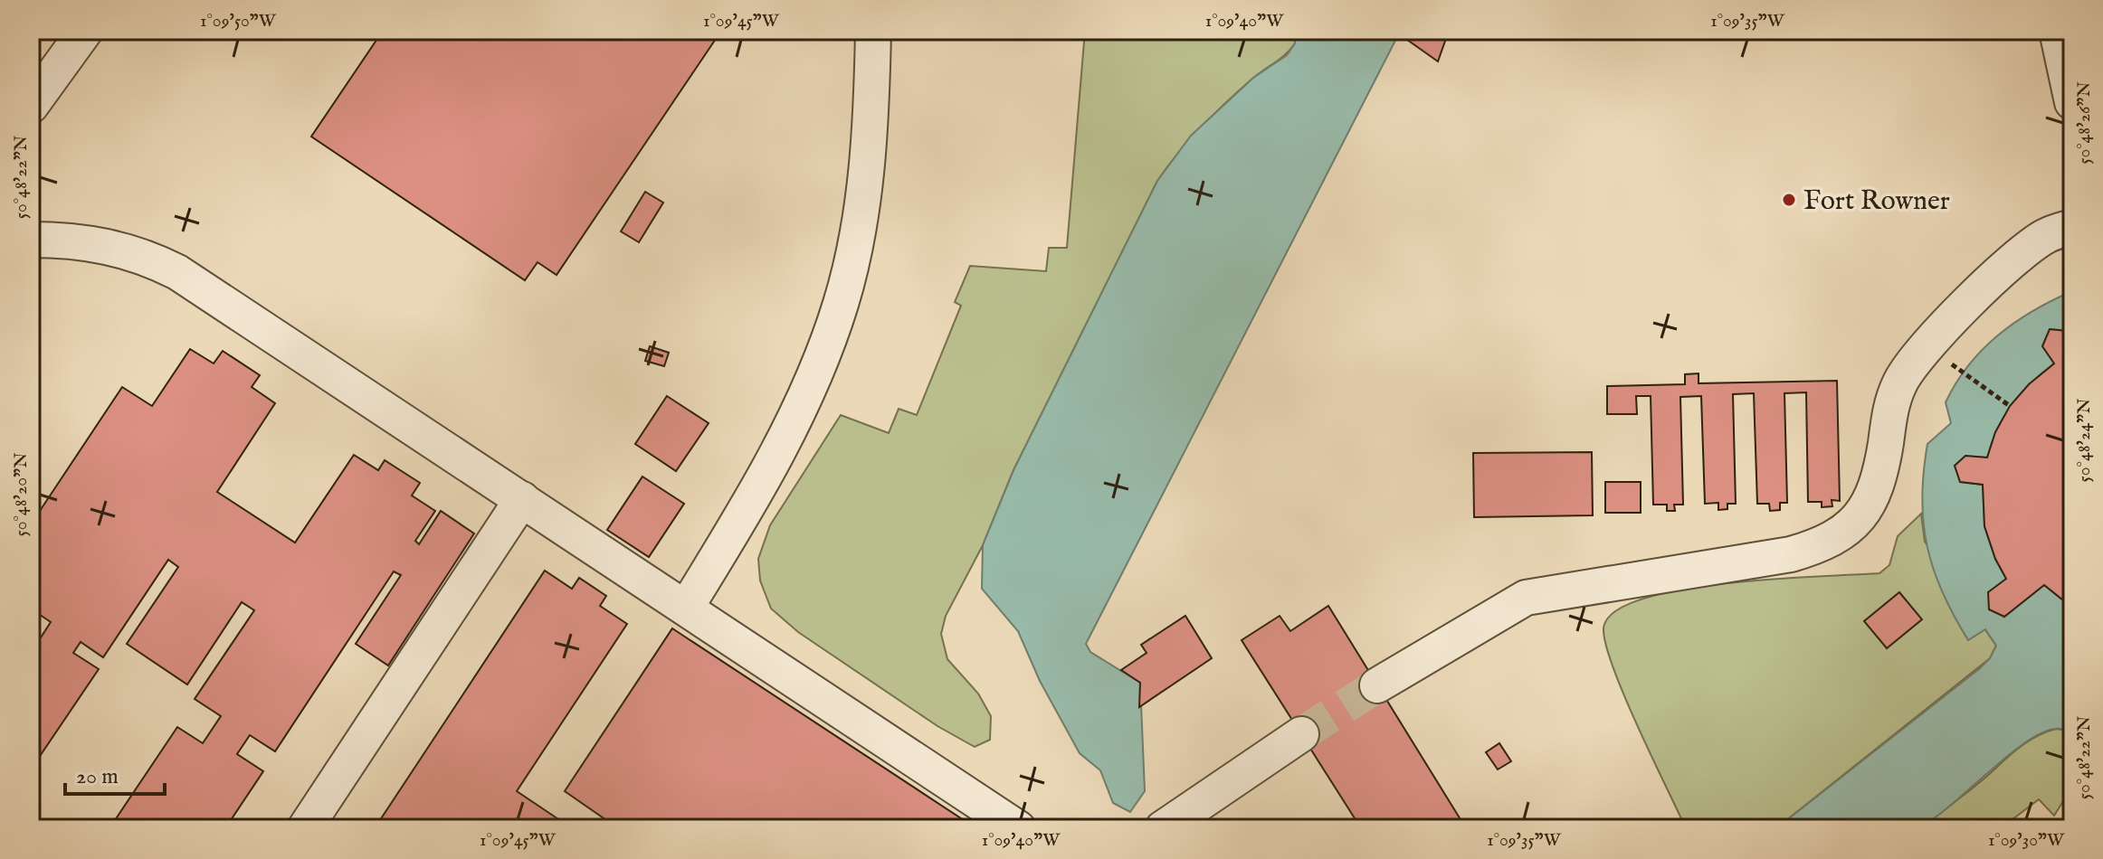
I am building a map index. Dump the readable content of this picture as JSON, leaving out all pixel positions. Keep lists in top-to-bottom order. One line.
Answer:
{"places":["Fort Rowner"],"scale_bar":"20 m","coordinates":["1°09'50\"W","1°09'45\"W","1°09'40\"W","1°09'35\"W","50°48'26\"N","50°48'22\"N","50°48'24\"N","50°48'20\"N","1°09'30\"W"]}
